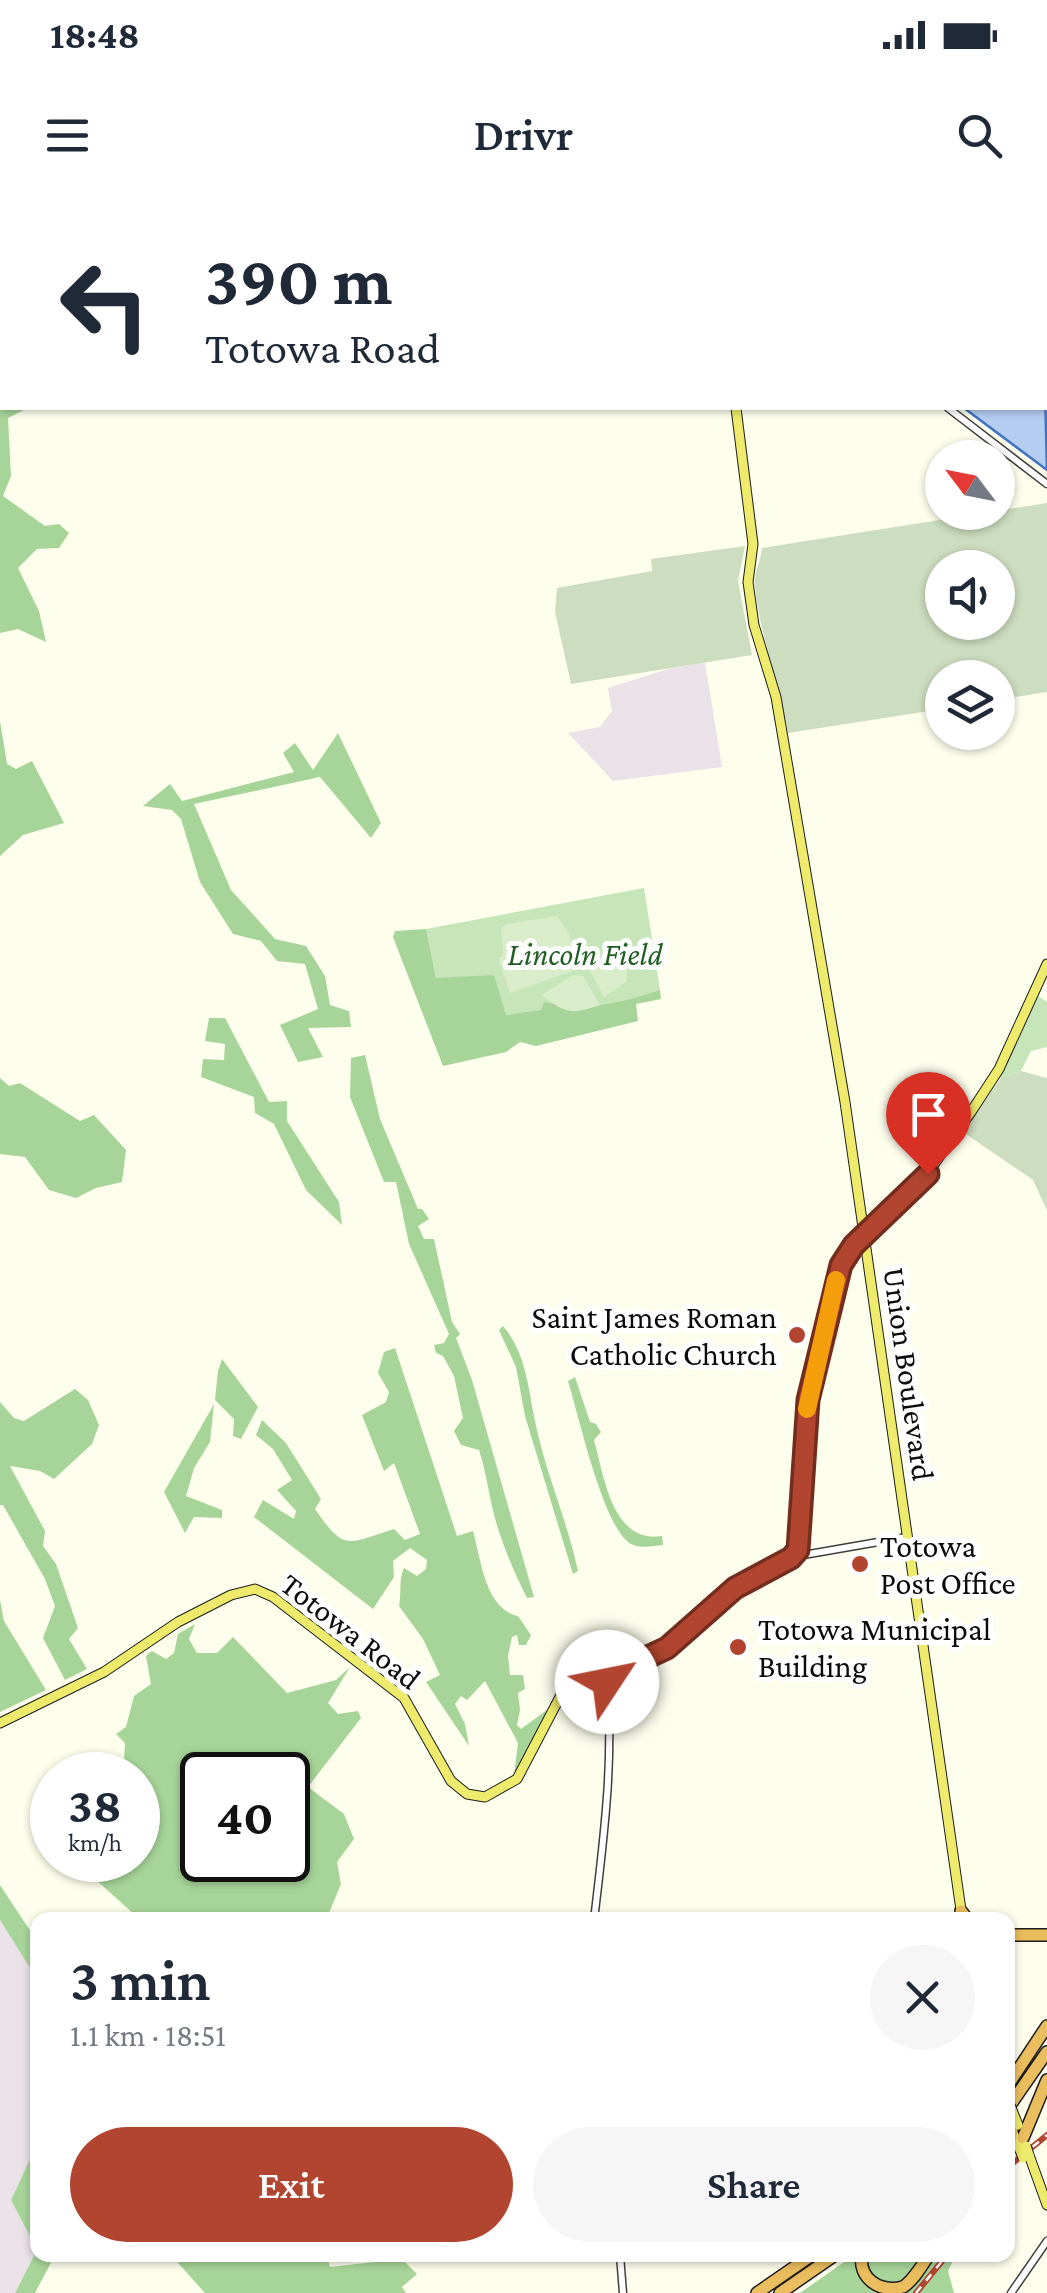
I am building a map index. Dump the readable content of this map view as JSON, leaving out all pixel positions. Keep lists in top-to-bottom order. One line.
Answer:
{"streets":{"main road":["Union Boulevard","Totowa Road"]},"parks":["Lincoln Field"],"places":["Saint James Roman Catholic Church","Totowa Post Office","Totowa Municipal Building"],"north":"top left","page":{"status":"18:48","header":"Drivr","turn":["390 m","Totowa Road"],"speed":"38 km/h","limit":"40","heading":["3 min","1.1 km · 18:51"],"buttons":["Exit","Share"]}}
